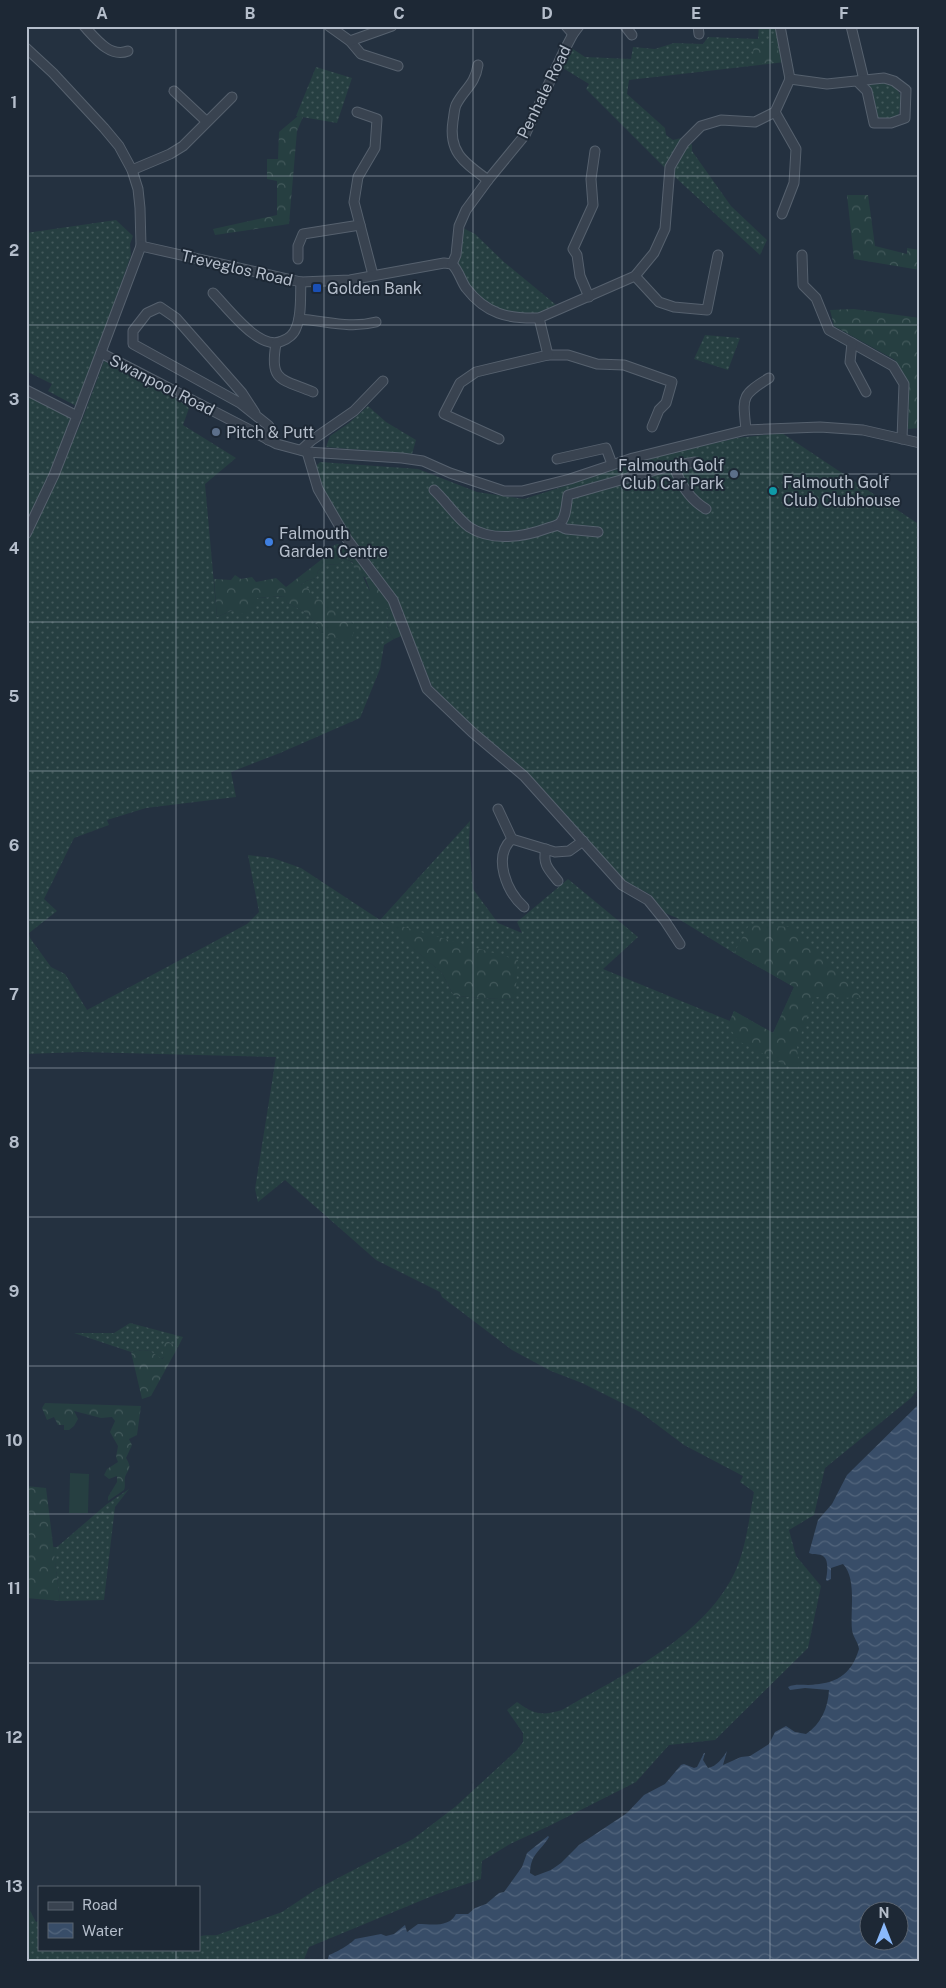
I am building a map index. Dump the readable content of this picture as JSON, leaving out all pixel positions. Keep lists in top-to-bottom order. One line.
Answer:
{"streets":{"street":["Penhale Road","Treveglos Road","Swanpool Road"]},"crossings":[["Penhale Road","Treveglos Road"]],"places":{"transit":["Golden Bank"],"other":["Pitch & Putt","Falmouth Golf Club Car Park","Falmouth Golf Club Clubhouse","Falmouth Garden Centre"]},"legend":["Road","Water"],"north":"top","grid":{"columns":["A","B","C","D","E","F"],"rows":["1","2","3","4","5","6","7","8","9","10","11","12","13"]}}
